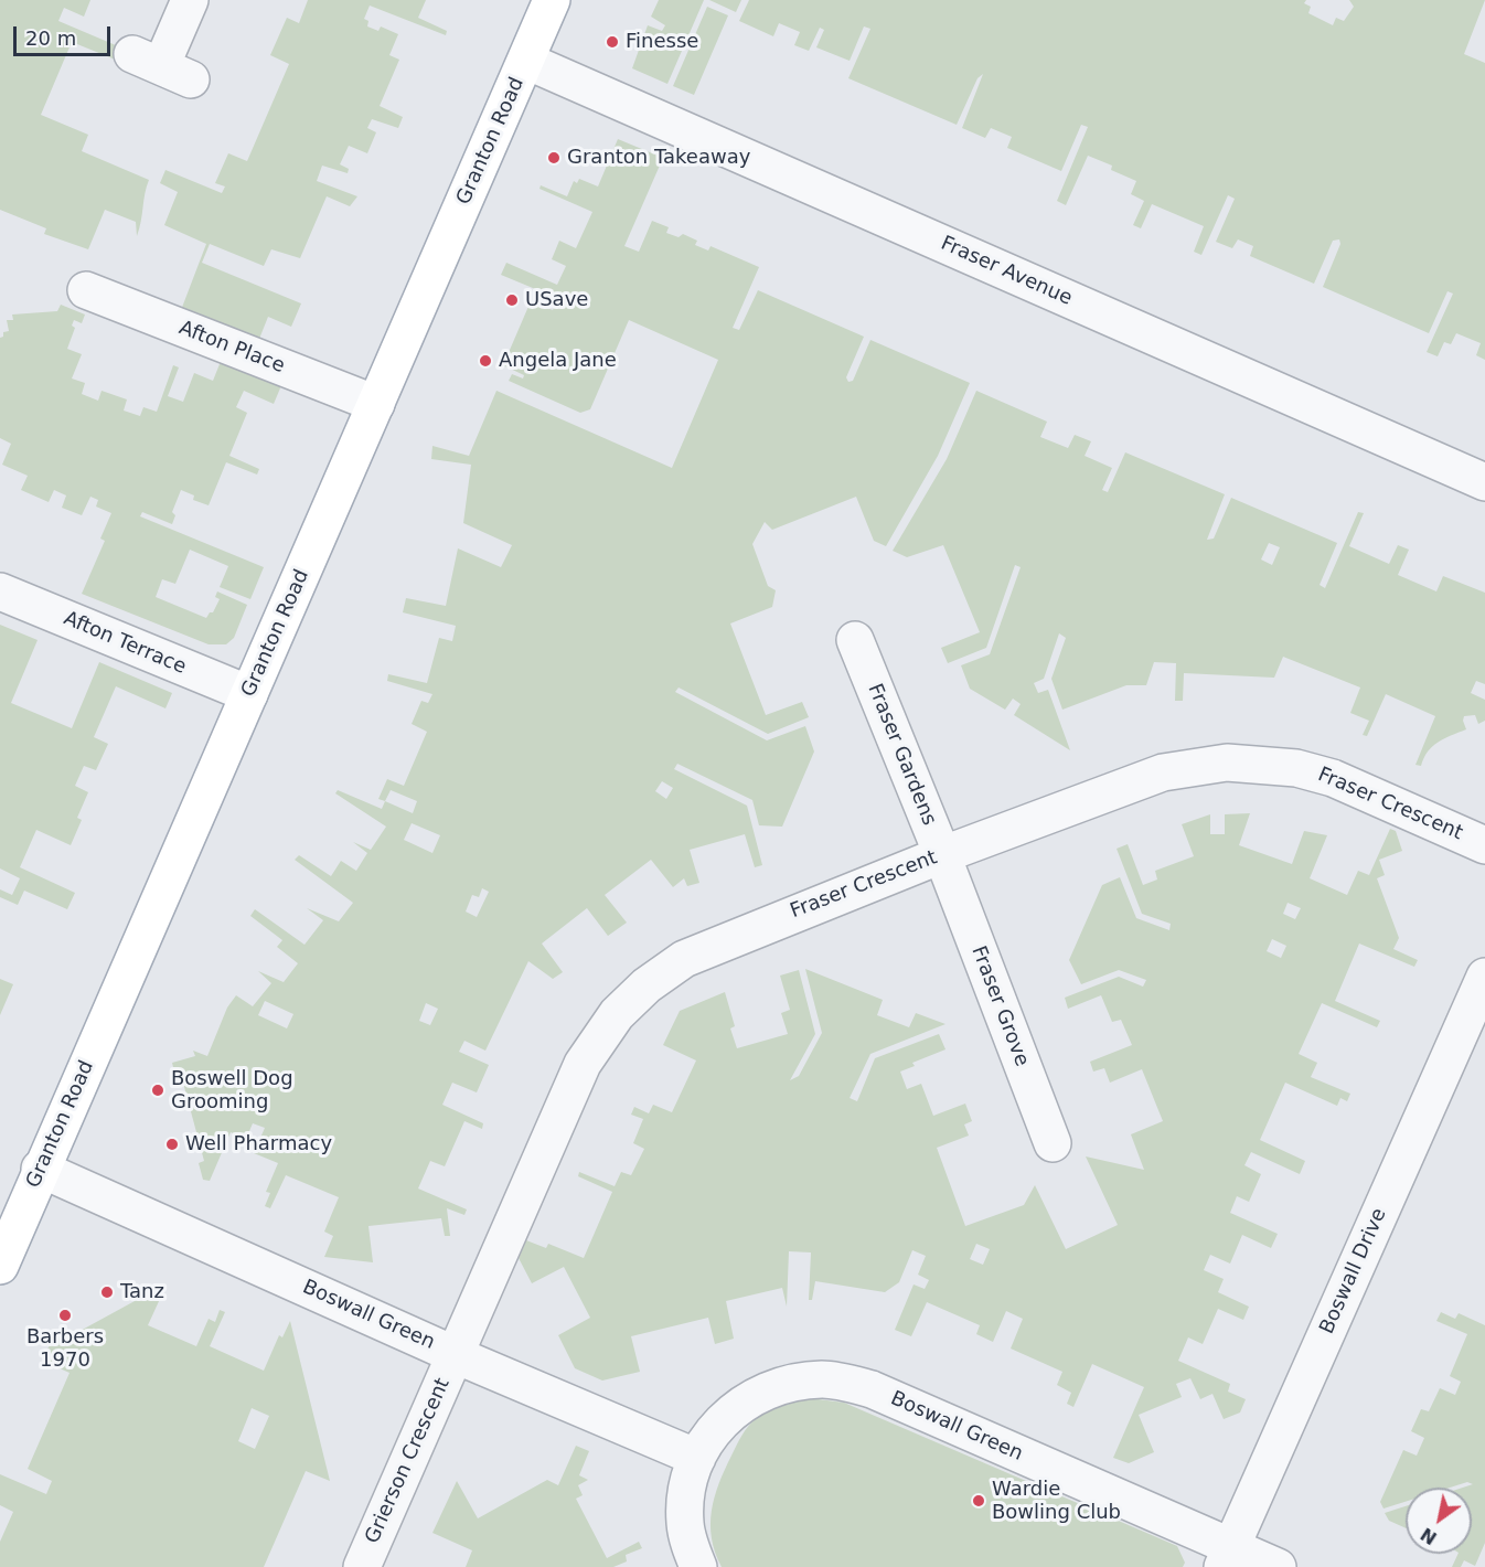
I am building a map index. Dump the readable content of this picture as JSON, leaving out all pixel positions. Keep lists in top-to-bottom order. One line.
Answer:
{"streets":{"main road":["Granton Road"],"street":["Fraser Avenue","Afton Place","Afton Terrace","Fraser Gardens","Fraser Crescent","Fraser Grove","Boswall Drive","Boswall Green","Grierson Crescent"]},"crossings":[["Granton Road","Fraser Avenue"],["Granton Road","Afton Place"],["Granton Road","Afton Terrace"],["Granton Road","Boswall Green"],["Fraser Gardens","Fraser Crescent"],["Fraser Gardens","Fraser Grove"],["Fraser Crescent","Fraser Grove"],["Fraser Crescent","Boswall Green"],["Fraser Crescent","Grierson Crescent"],["Boswall Drive","Boswall Green"],["Boswall Green","Grierson Crescent"]],"places":["Finesse","Granton Takeaway","USave","Angela Jane","Boswell Dog Grooming","Well Pharmacy","Tanz","Barbers 1970","Wardie Bowling Club"],"scale_bar":"20 m","north":"bottom left"}
